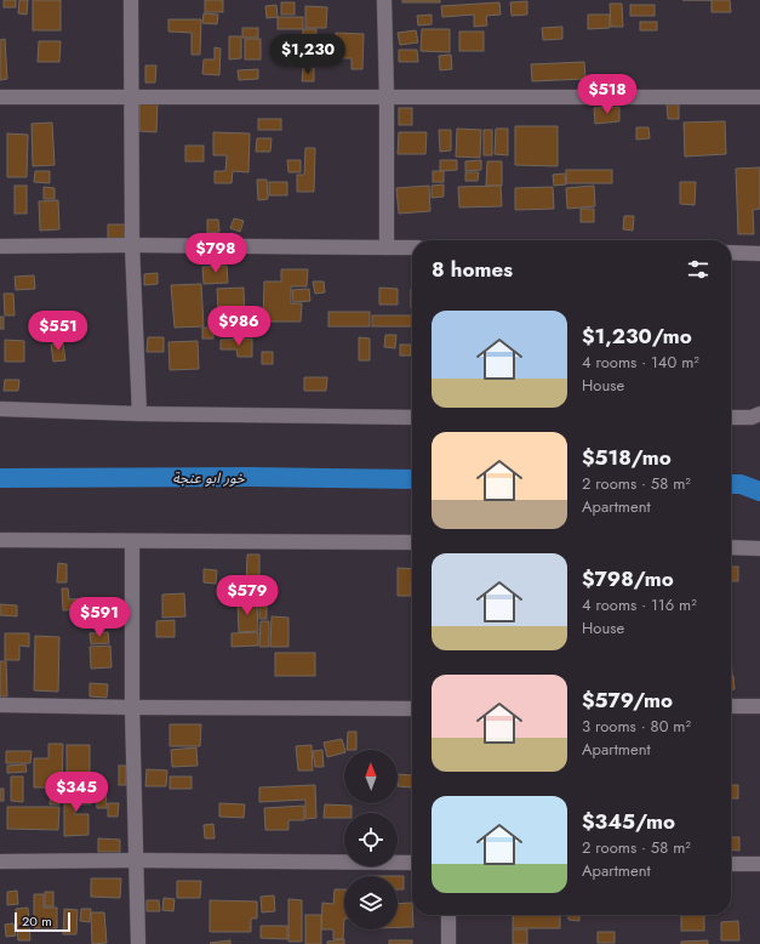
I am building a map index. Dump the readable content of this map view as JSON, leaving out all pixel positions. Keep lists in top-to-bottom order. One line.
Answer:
{"water":["خور ابو عنجة"],"scale_bar":"20 m","north":"top","page":{"price":["$1,230","$518","$798","$986","$551","$579","$591","$345"],"heading":"8 homes","list":[{"name":"$1,230/mo","note":"4 rooms · 140 m² · House"},{"name":"$518/mo","note":"2 rooms · 58 m² · Apartment"},{"name":"$798/mo","note":"4 rooms · 116 m² · House"},{"name":"$579/mo","note":"3 rooms · 80 m² · Apartment"},{"name":"$345/mo","note":"2 rooms · 58 m² · Apartment"}],"scale":"20 m"}}
